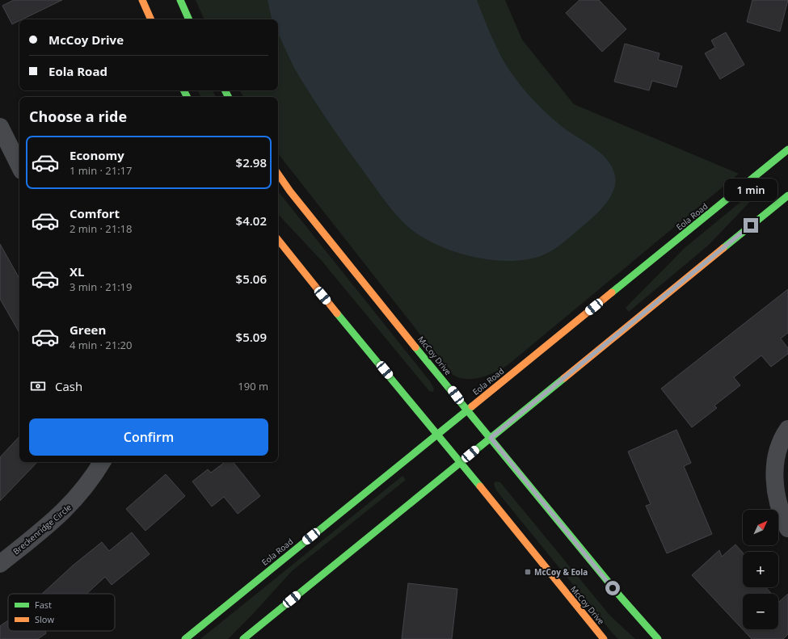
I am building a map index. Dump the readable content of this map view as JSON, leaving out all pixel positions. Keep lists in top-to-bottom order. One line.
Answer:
{"streets":{"main road":["Eola Road","McCoy Drive"],"street":["Breckenridge Circle"]},"crossings":[["Eola Road","McCoy Drive"]],"places":{"transit":["McCoy & Eola"]},"legend":["Fast","Slow"],"north":"top right","page":{"banner":["McCoy Drive","Eola Road"],"heading":"Choose a ride","list":[{"name":"Economy","note":"1 min · 21:17","value":"$2.98"},{"name":"Comfort","note":"2 min · 21:18","value":"$4.02"},{"name":"XL","note":"3 min · 21:19","value":"$5.06"},{"name":"Green","note":"4 min · 21:20","value":"$5.09"}],"bubble":"1 min","pay":["Cash","190 m"],"buttons":"Confirm","map_buttons":["+","−"]}}
